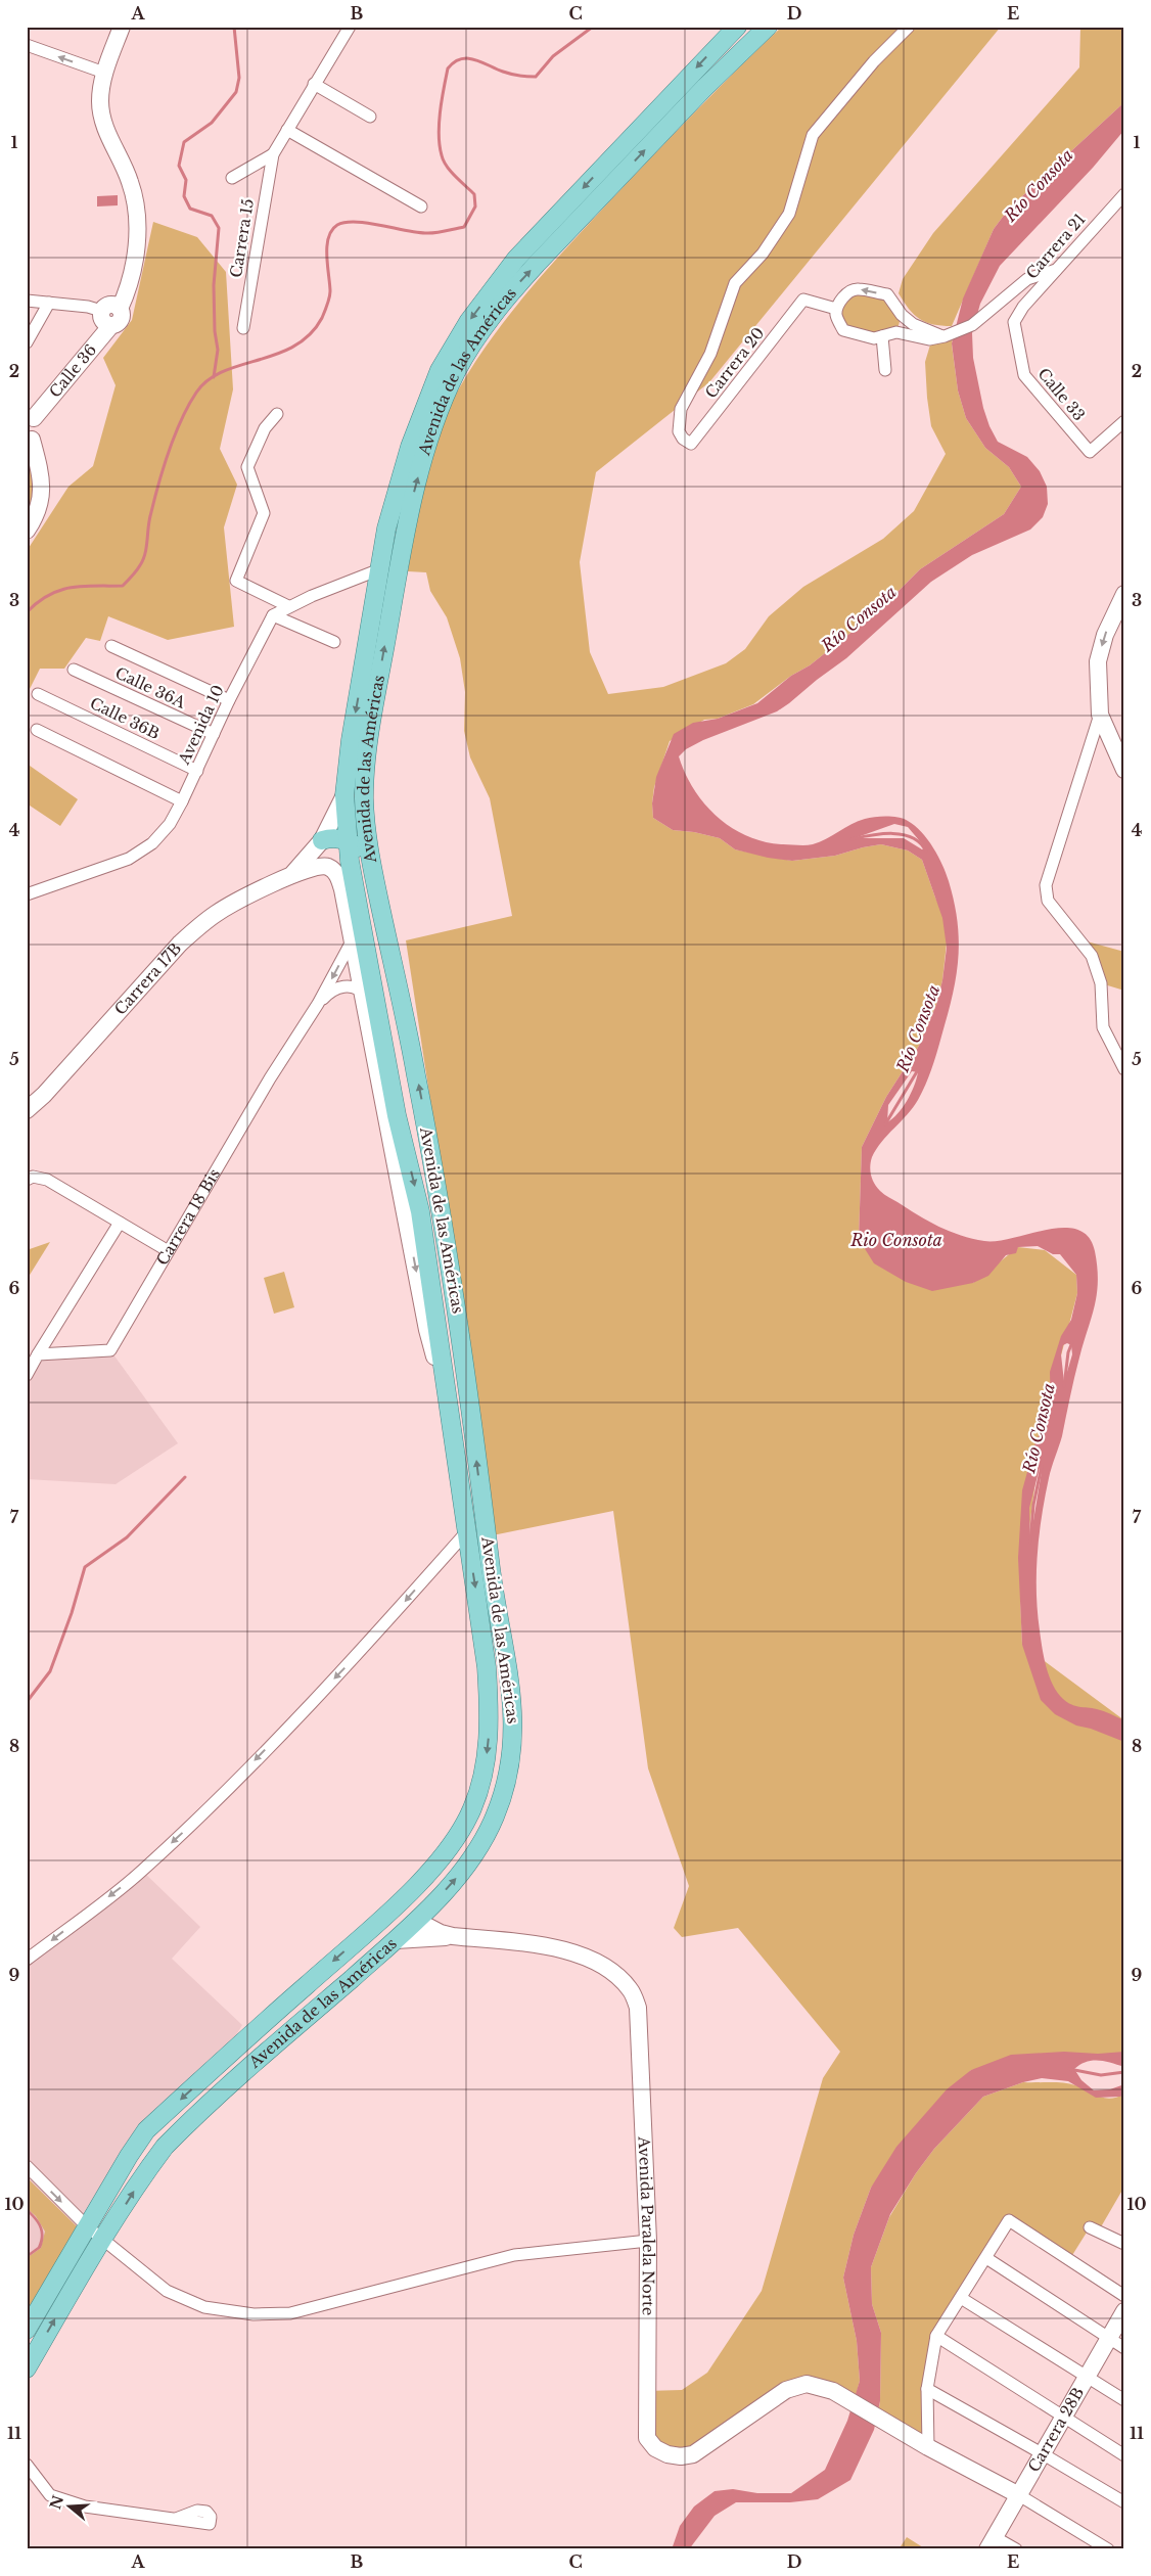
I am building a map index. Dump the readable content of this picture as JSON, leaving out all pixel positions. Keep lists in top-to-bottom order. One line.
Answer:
{"streets":{"main road":["Avenida de las Américas"],"street":["Carrera 15","Carrera 21","Carrera 20","Calle 36","Calle 33","Calle 36A","Calle 36B","Avenida 10","Carrera 17B","Carrera 18 Bis","Avenida Paralela Norte","Carrera 28B"]},"crossings":[["Carrera 21","Calle 33"],["Avenida de las Américas","Carrera 17B"],["Avenida de las Américas","Carrera 18 Bis"],["Avenida de las Américas","Avenida Paralela Norte"],["Calle 36A","Avenida 10"],["Calle 36B","Avenida 10"],["Carrera 17B","Carrera 18 Bis"],["Avenida Paralela Norte","Carrera 28B"]],"one_way":["Carrera 18 Bis"],"water":["Río Consota","Rio Consota"],"north":"left","grid":{"columns":["A","B","C","D","E"],"rows":["1","2","3","4","5","6","7","8","9","10","11"]}}
